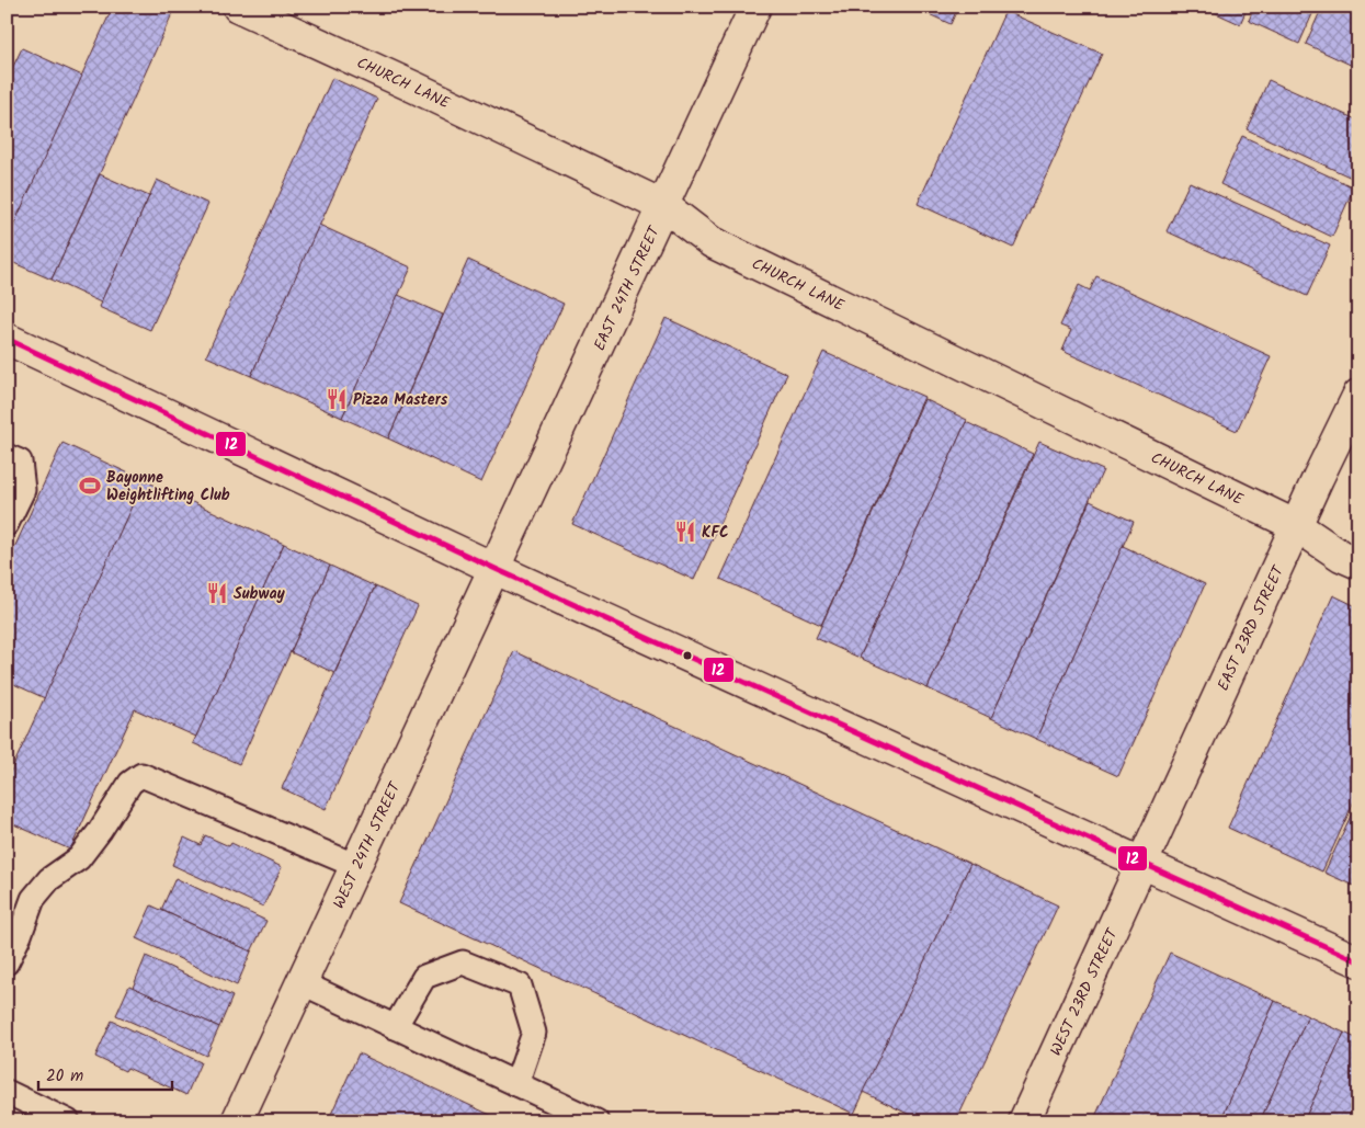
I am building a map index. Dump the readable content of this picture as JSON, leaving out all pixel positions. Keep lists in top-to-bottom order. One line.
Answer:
{"streets":{"street":["CHURCH LANE","EAST 24TH STREET","EAST 23RD STREET","WEST 24TH STREET","WEST 23RD STREET"]},"crossings":[["CHURCH LANE","EAST 24TH STREET"],["CHURCH LANE","EAST 23RD STREET"],["EAST 24TH STREET","WEST 24TH STREET"],["EAST 23RD STREET","WEST 23RD STREET"]],"places":{"restaurant":["Pizza Masters","KFC","Subway"],"sports":["Bayonne Weightlifting Club"]},"lines":["transit line 12"],"scale_bar":"20 m"}
